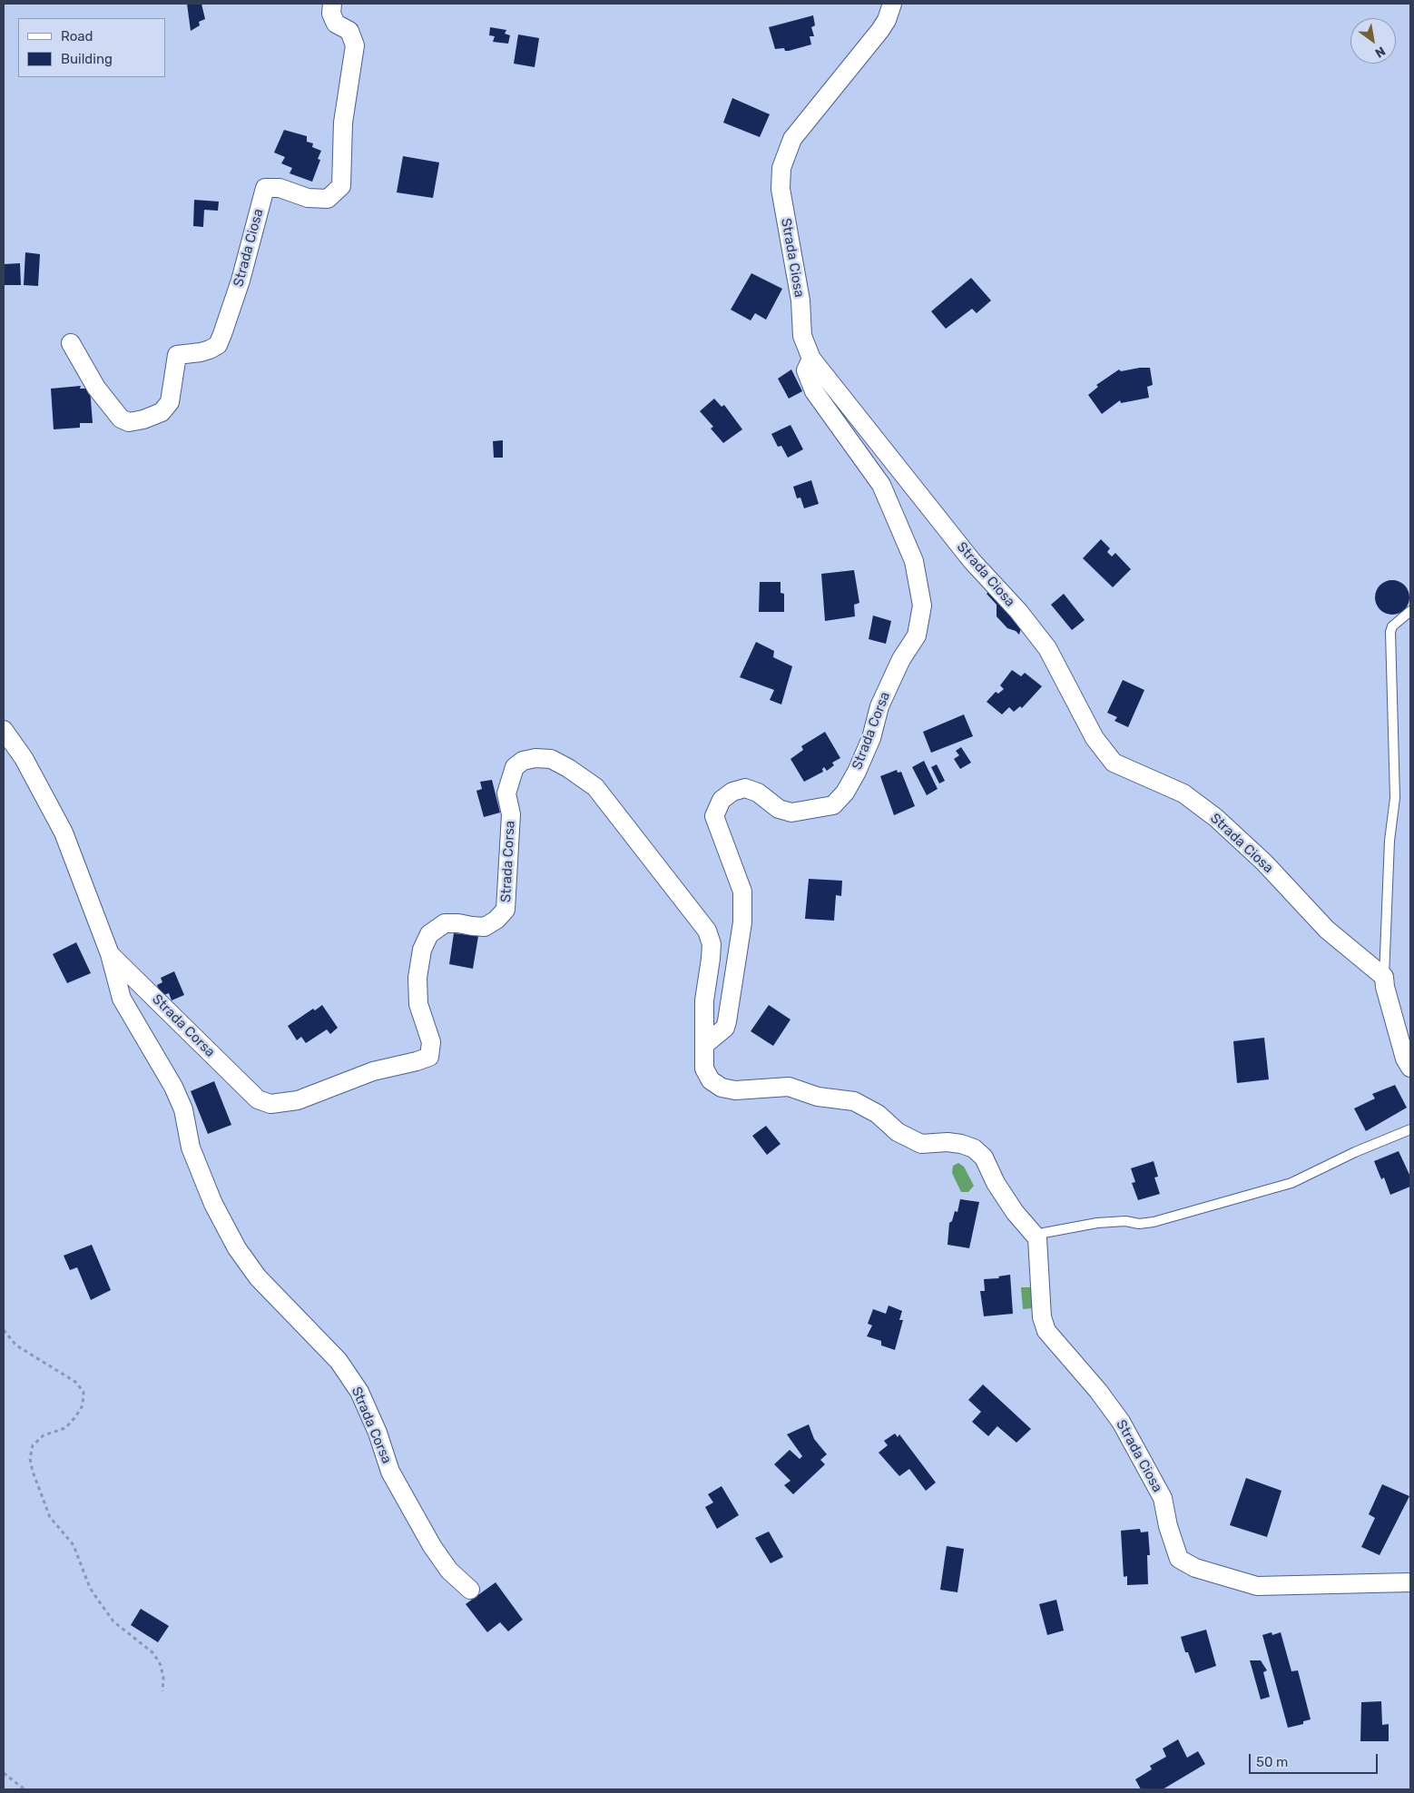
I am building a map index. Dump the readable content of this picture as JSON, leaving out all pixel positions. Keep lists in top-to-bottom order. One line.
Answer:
{"streets":{"street":["Strada Ciosa","Strada Corsa"]},"crossings":[["Strada Ciosa","Strada Corsa"]],"legend":["Road","Building"],"scale_bar":"50 m","north":"bottom right"}
